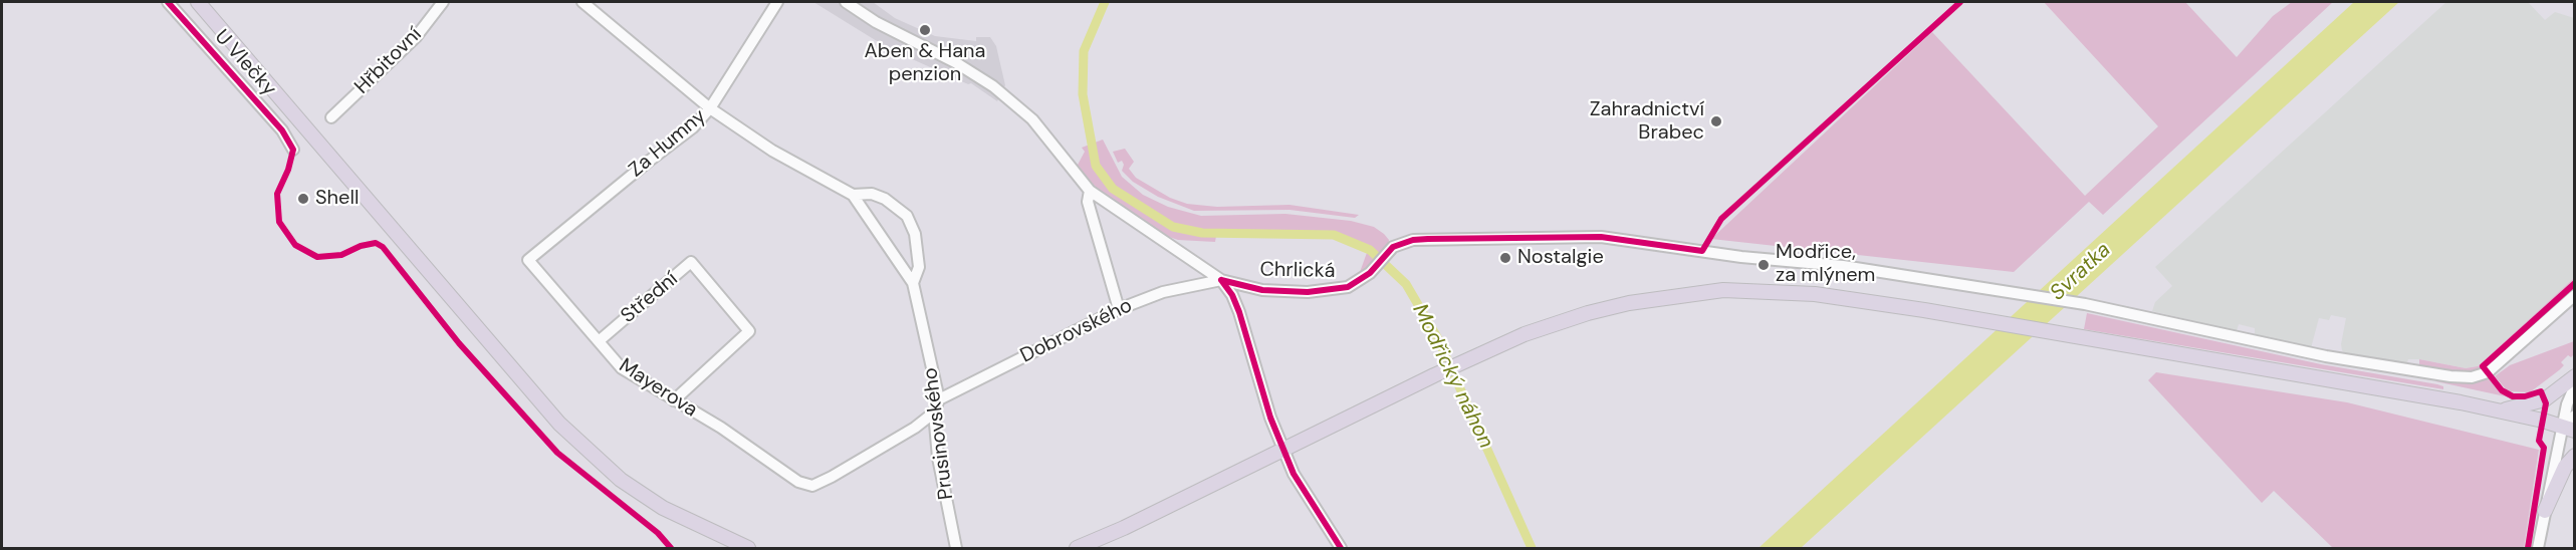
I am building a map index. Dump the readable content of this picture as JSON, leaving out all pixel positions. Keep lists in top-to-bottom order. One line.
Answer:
{"streets":{"street":["Hřbitovní","U Vlečky","Za Humny","Chrlická","Střední","Dobrovského","Mayerova","Prusinovského"]},"crossings":[["Za Humny","Mayerova"],["Za Humny","Prusinovského"],["Chrlická","Dobrovského"],["Střední","Mayerova"],["Dobrovského","Prusinovského"],["Mayerova","Prusinovského"]],"water":["Svratka","Modřický náhon"],"places":["Aben & Hana penzion","Zahradnictví Brabec","Shell","Nostalgie","Modřice, za mlýnem"]}
